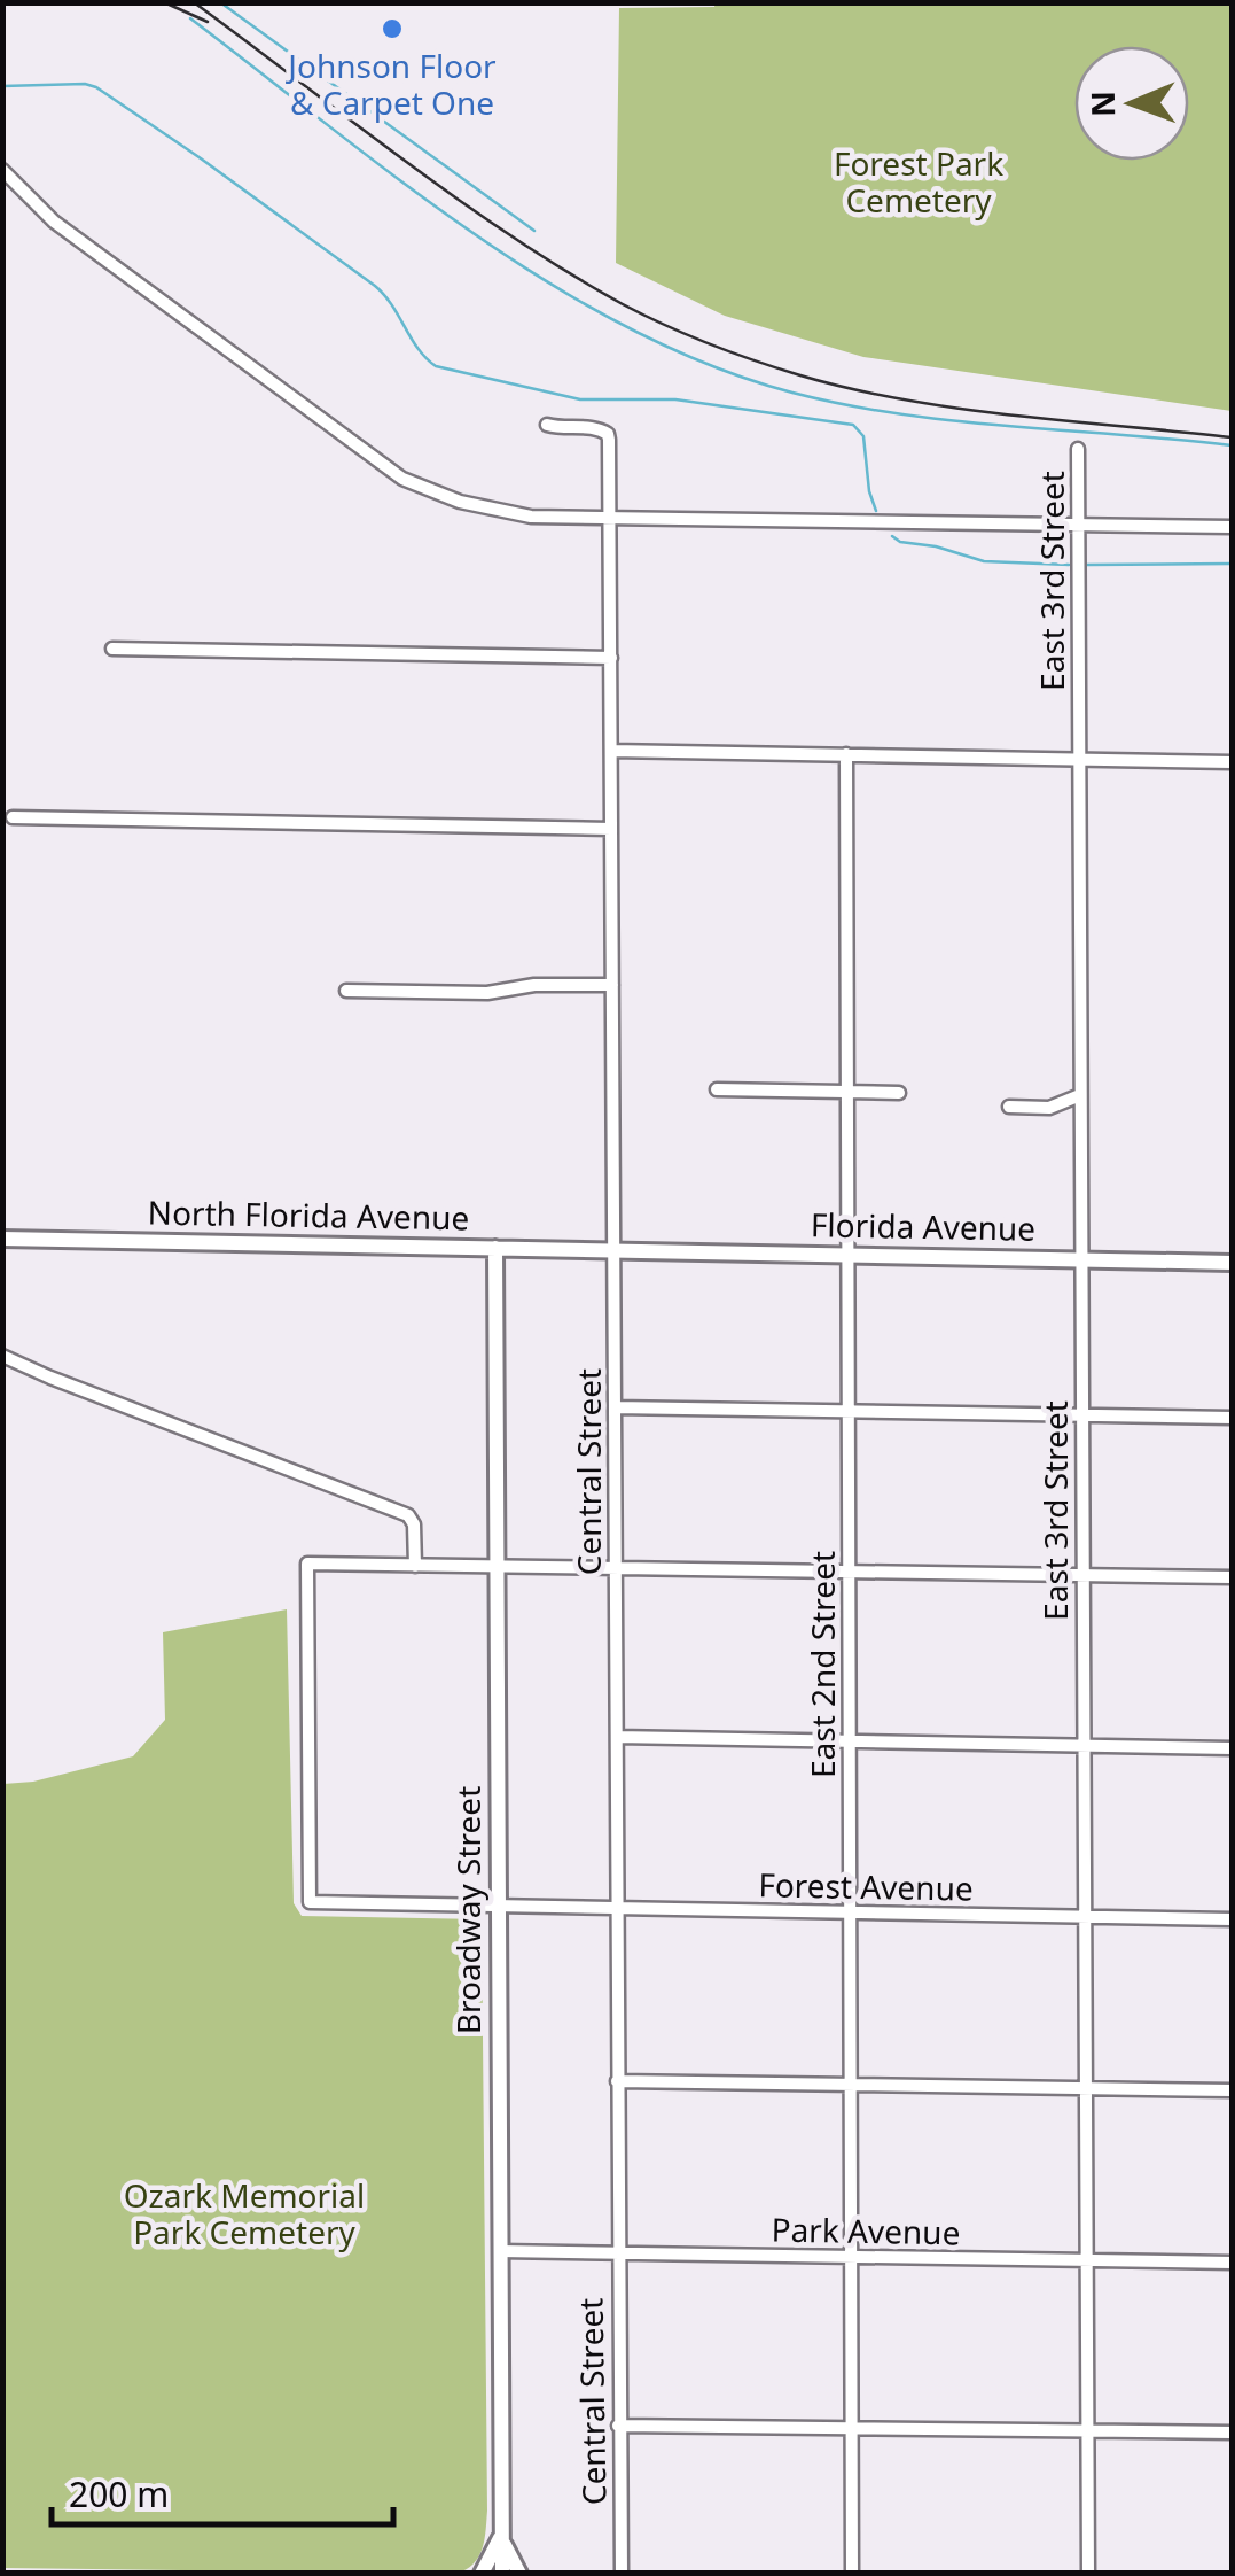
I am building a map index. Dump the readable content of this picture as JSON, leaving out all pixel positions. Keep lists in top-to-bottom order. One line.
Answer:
{"streets":{"street":["East 3rd Street","North Florida Avenue","Florida Avenue","Central Street","East 2nd Street","Forest Avenue","Broadway Street","Park Avenue"]},"crossings":[["East 3rd Street","Florida Avenue"],["East 3rd Street","Forest Avenue"],["East 3rd Street","Park Avenue"],["North Florida Avenue","Florida Avenue"],["North Florida Avenue","Central Street"],["North Florida Avenue","Broadway Street"],["Florida Avenue","Central Street"],["Florida Avenue","East 2nd Street"],["Central Street","Forest Avenue"],["Central Street","Park Avenue"],["East 2nd Street","Forest Avenue"],["East 2nd Street","Park Avenue"],["Forest Avenue","Broadway Street"],["Broadway Street","Park Avenue"]],"parks":["Forest Park Cemetery","Ozark Memorial Park Cemetery"],"places":["Johnson Floor & Carpet One"],"scale_bar":"200 m","north":"left"}
